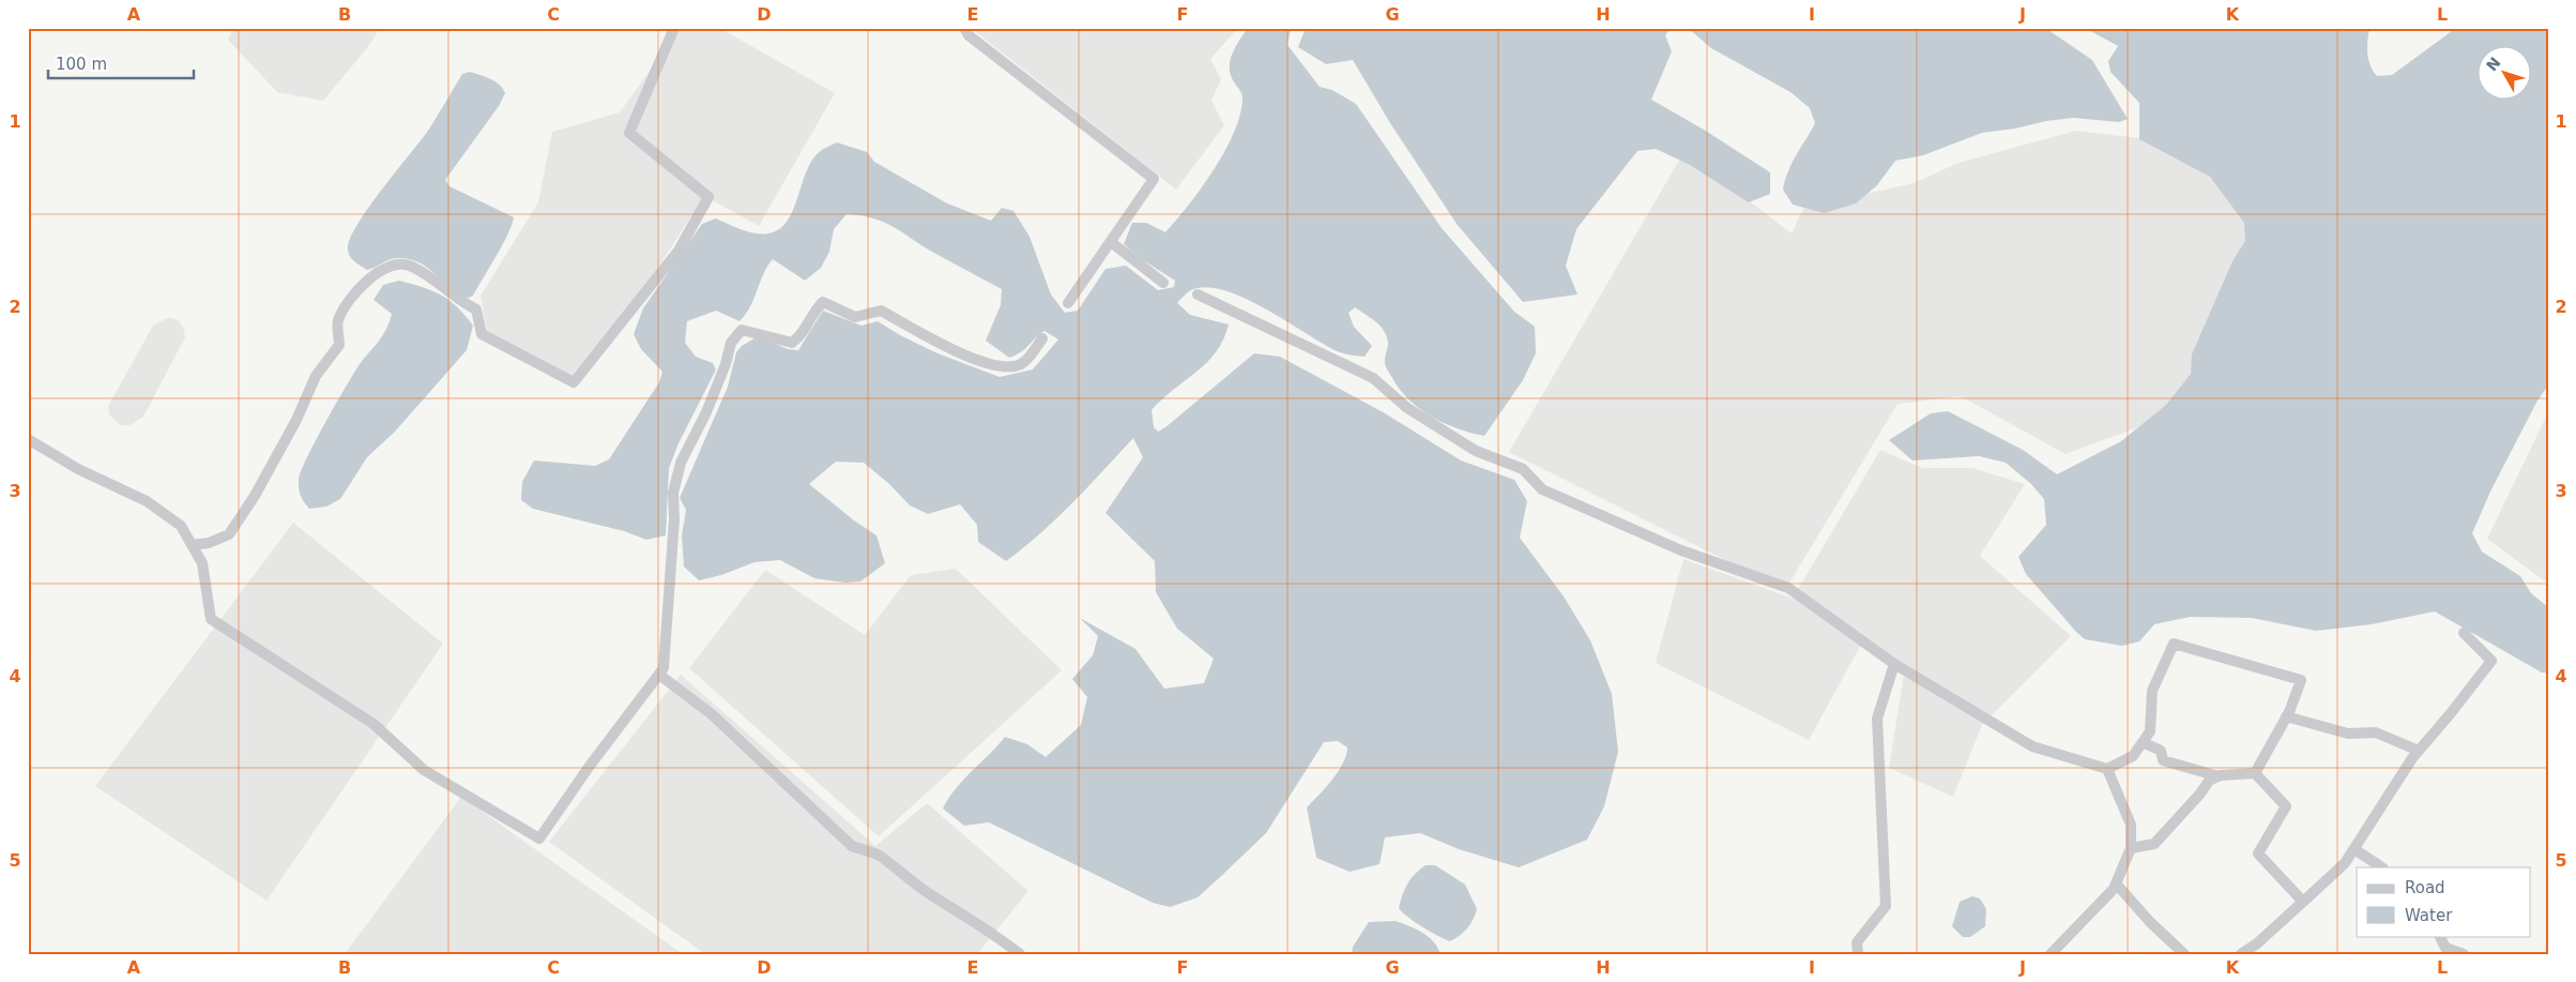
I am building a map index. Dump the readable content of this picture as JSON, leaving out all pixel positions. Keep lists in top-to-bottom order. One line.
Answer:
{"legend":["Road","Water"],"scale_bar":"100 m","north":"top left","grid":{"columns":["A","B","C","D","E","F","G","H","I","J","K","L"],"rows":["1","2","3","4","5"]}}
